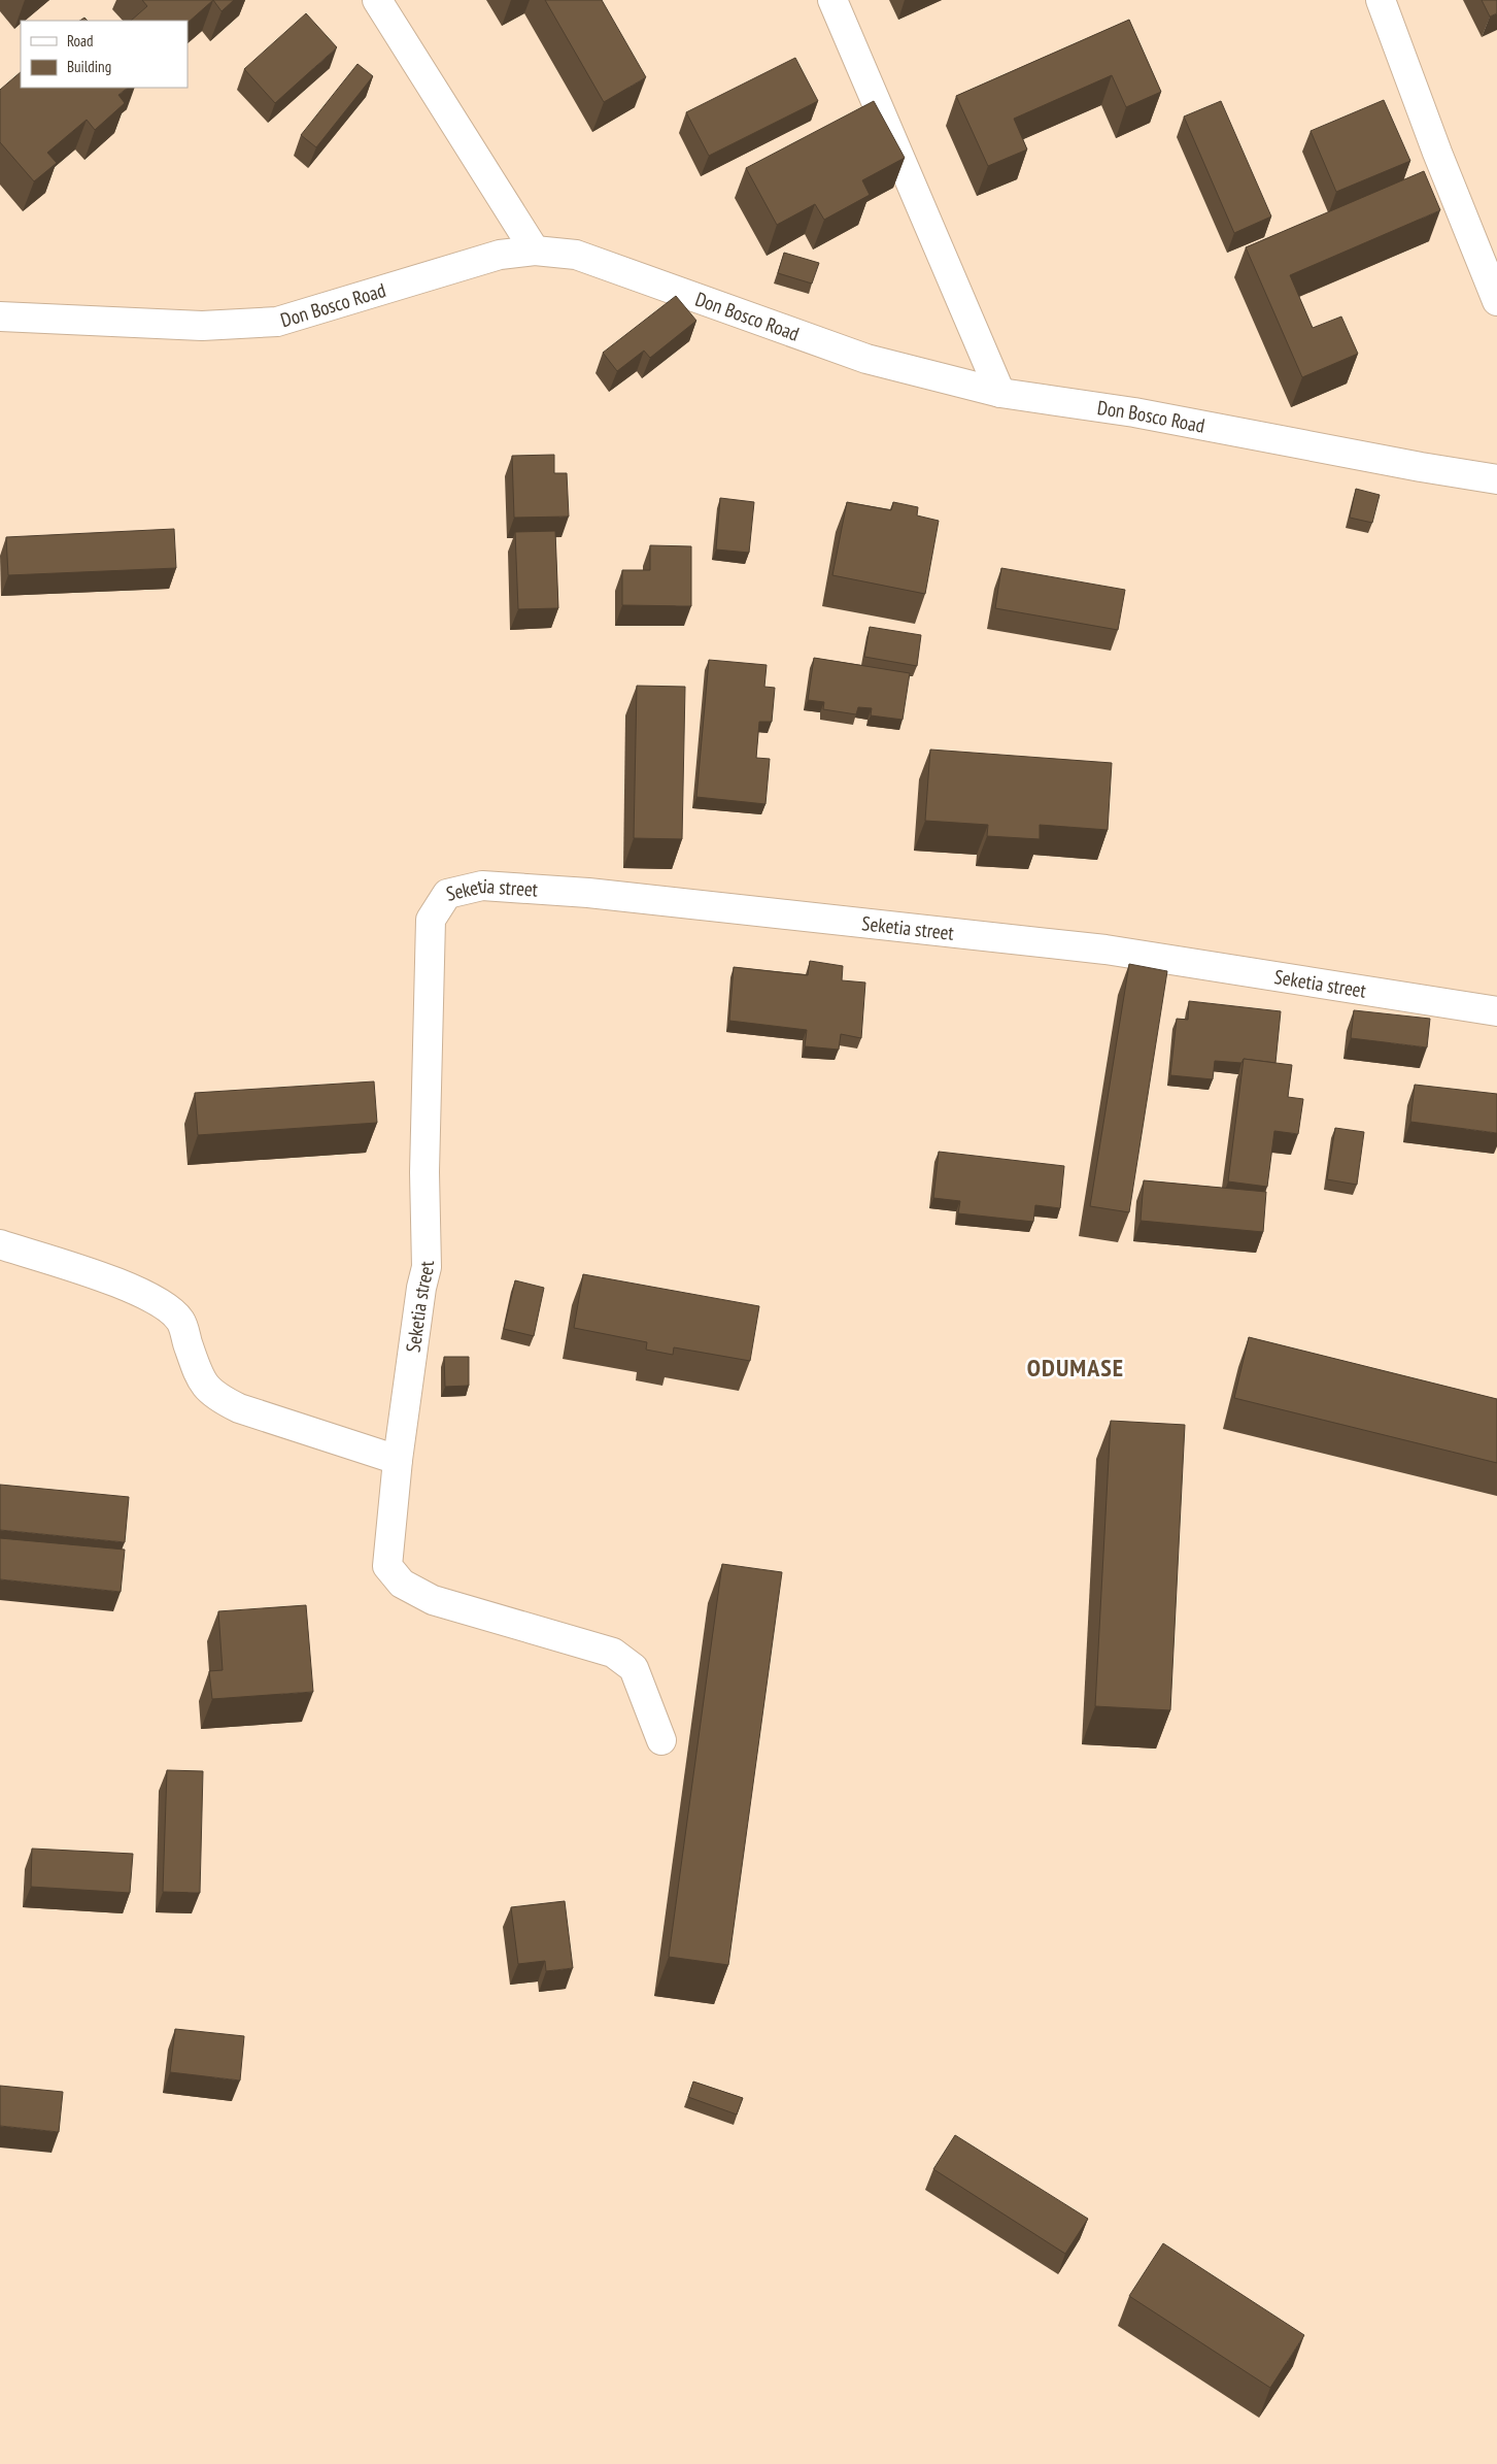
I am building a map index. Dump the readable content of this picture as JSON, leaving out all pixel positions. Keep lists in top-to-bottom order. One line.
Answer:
{"streets":{"street":["Don Bosco Road","Seketia street"]},"districts":["ODUMASE"],"legend":["Road","Building"]}
